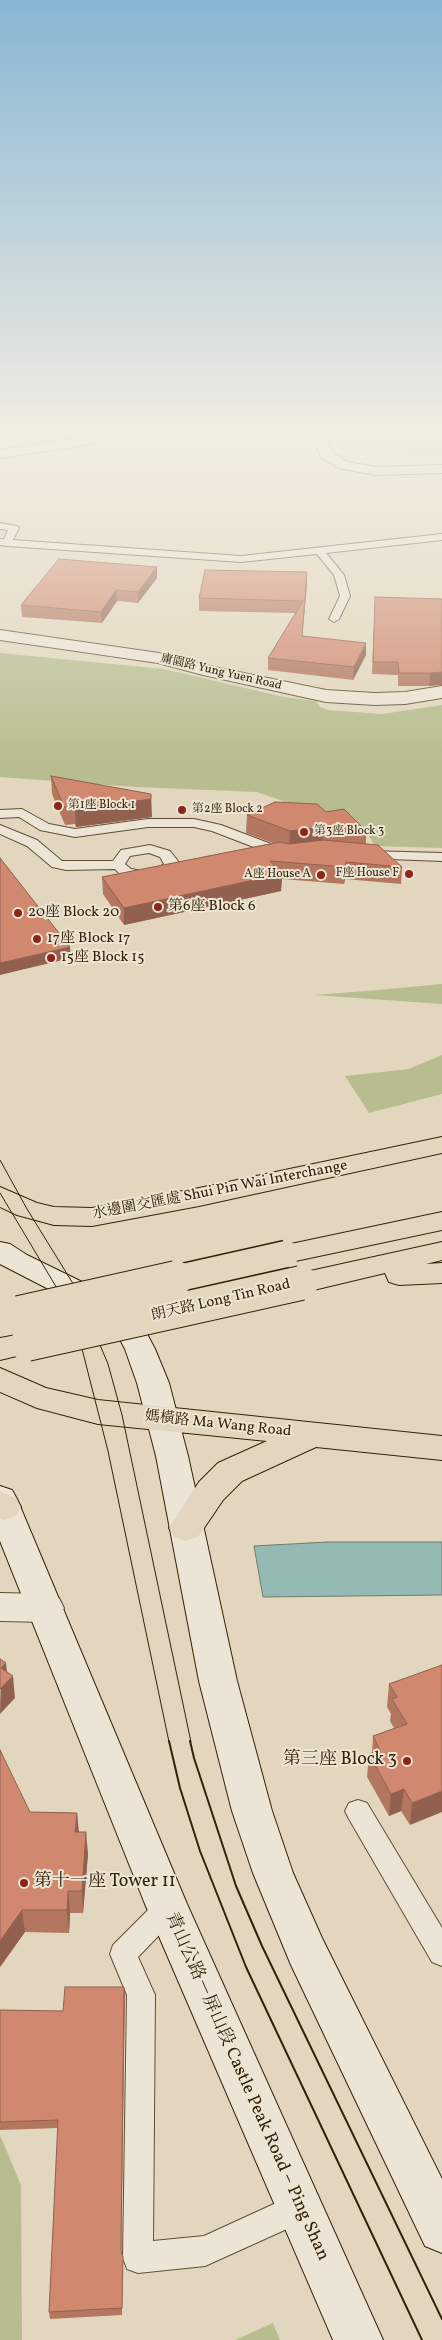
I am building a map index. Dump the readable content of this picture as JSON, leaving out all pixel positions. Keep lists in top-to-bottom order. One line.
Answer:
{"streets":{"main road":["庸園路 Yung Yuen Road","水邊圍交匯處 Shui Pin Wai Interchange","朗天路 Long Tin Road","媽橫路 Ma Wang Road","青山公路－屏山段 Castle Peak Road – Ping Shan"]},"places":["第1座 Block 1","第2座 Block 2","第3座 Block 3","F座 House F","A座 House A","第6座 Block 6","20座 Block 20","17座 Block 17","15座 Block 15","第三座 Block 3","第十一座 Tower 11"]}
